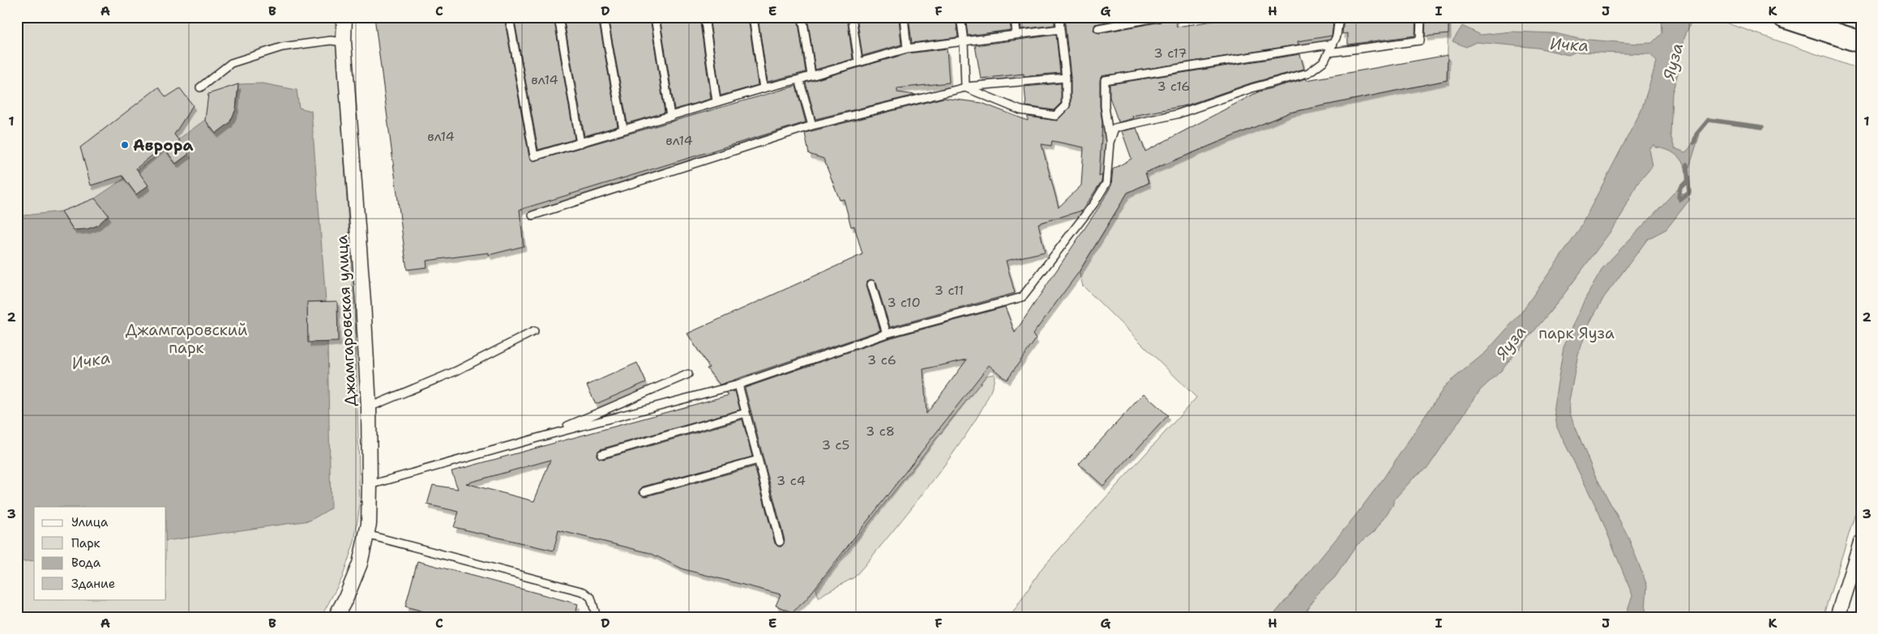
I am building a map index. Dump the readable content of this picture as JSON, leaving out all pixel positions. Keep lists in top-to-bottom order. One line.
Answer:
{"streets":{"street":["Джамгаровская улица"]},"water":["Ичка","Яуза"],"parks":["Джамгаровский парк","парк Яуза"],"places":["Аврора"],"house_numbers":["3 с17","вл14","3 с16","вл14","вл14","3 с11","3 с10","3 с6","3 с8","3 с5","3 с4"],"legend":["Улица","Парк","Вода","Здание"],"grid":{"columns":["A","B","C","D","E","F","G","H","I","J","K"],"rows":["1","2","3"]}}
